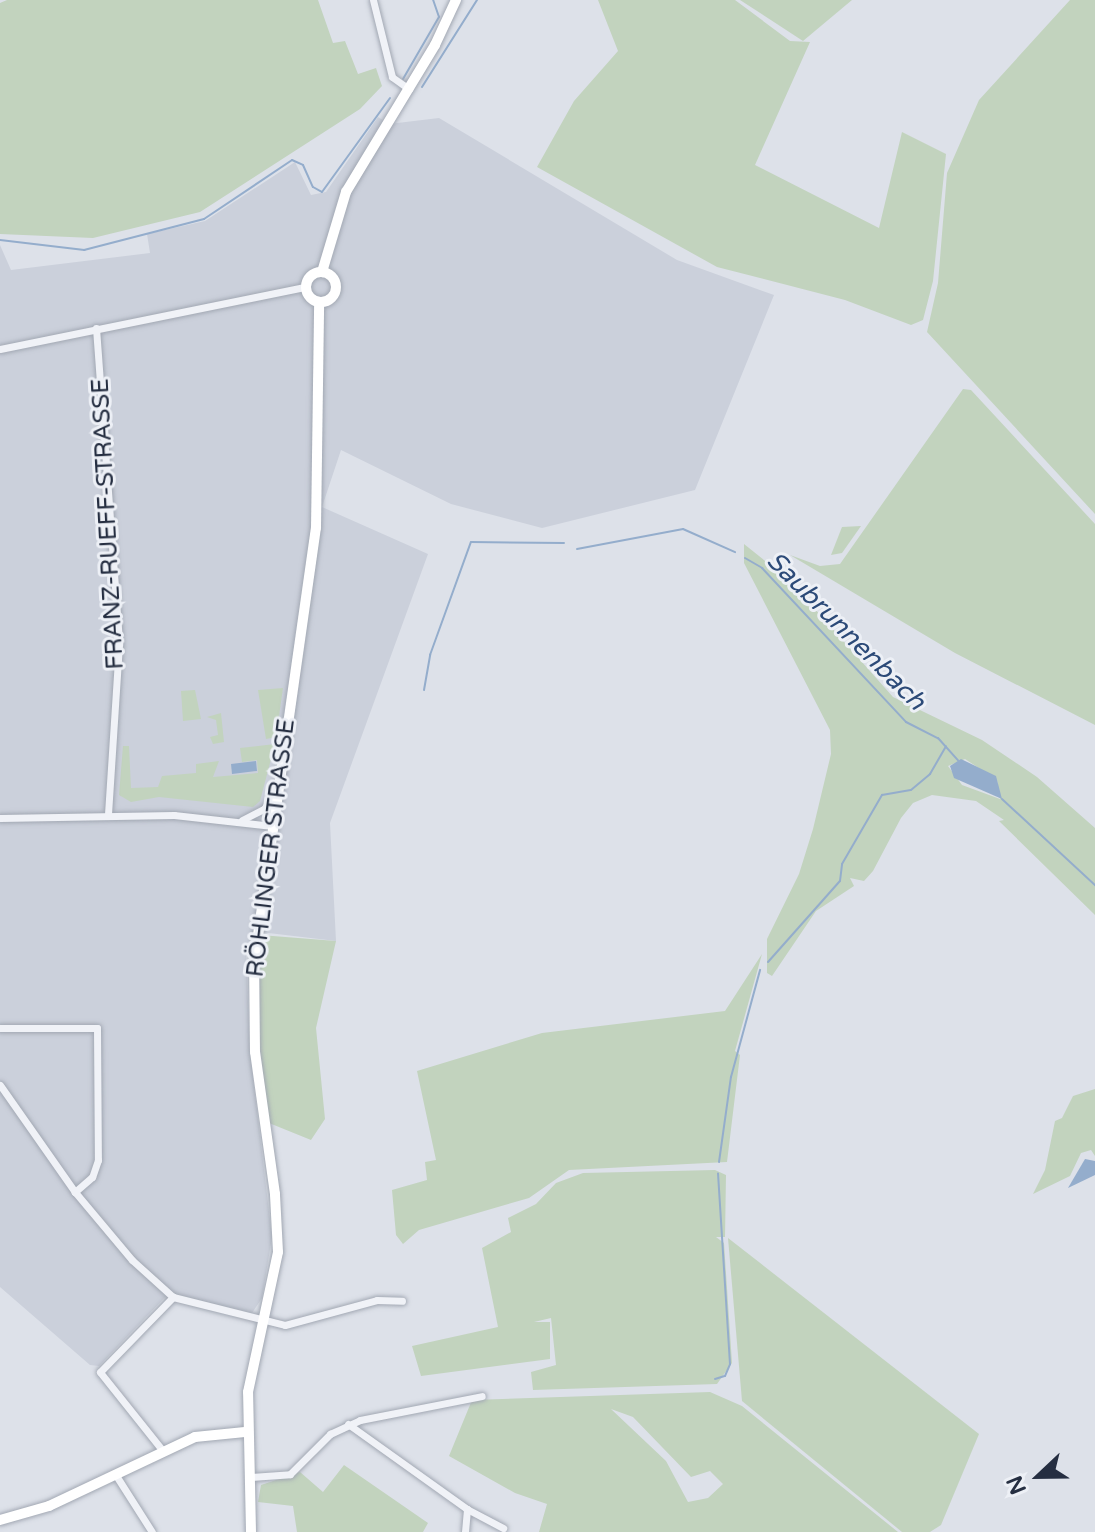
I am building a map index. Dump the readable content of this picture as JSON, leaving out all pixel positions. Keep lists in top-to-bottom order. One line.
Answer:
{"streets":{"street":["FRANZ-RUEFF-STRASSE","RÖHLINGER STRASSE"]},"water":["Saubrunnenbach"],"north":"left"}
